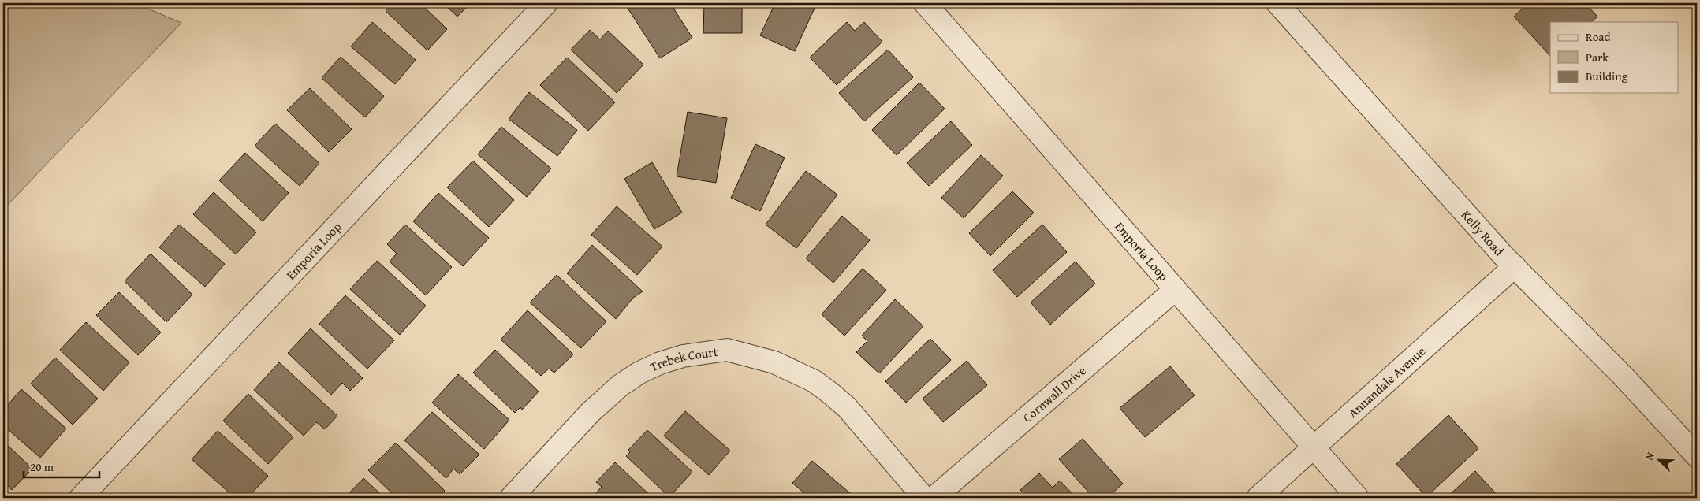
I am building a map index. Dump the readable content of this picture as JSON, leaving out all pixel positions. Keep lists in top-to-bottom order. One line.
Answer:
{"streets":{"street":["Kelly Road","Emporia Loop","Trebek Court","Annandale Avenue","Cornwall Drive"]},"crossings":[["Kelly Road","Annandale Avenue"],["Emporia Loop","Annandale Avenue"],["Emporia Loop","Cornwall Drive"]],"legend":["Road","Park","Building"],"scale_bar":"20 m","north":"top left"}
